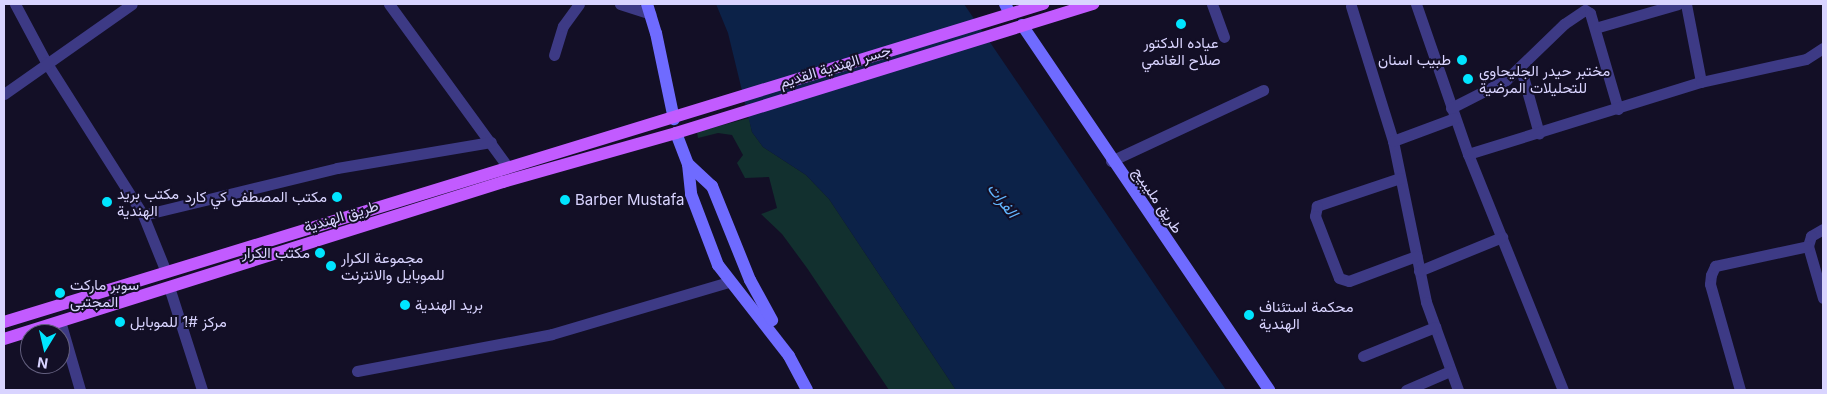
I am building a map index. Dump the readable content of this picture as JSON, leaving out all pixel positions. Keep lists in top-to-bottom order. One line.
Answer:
{"streets":{"main road":["جسر الهندية القديم","طريق الهندية"],"street":["طريق مليبيج"]},"crossings":[["جسر الهندية القديم","طريق مليبيج"],["جسر الهندية القديم","طريق الهندية"]],"water":["الفرات"],"places":["عياده الدكتور صلاح الغانمي","طبيب اسنان","مختبر حيدر الجليحاوي للتحليلات المرضية","مكتب المصطفى كي كارد","Barber Mustafa","مكتب بريد الهندية","مكتب الكرار","مجموعة الكرار للموبايل والانترنت","سوبر ماركت المجتبى","بريد الهندية","محكمة استئناف الهندية","مركز #1 للموبايل"],"north":"bottom"}
